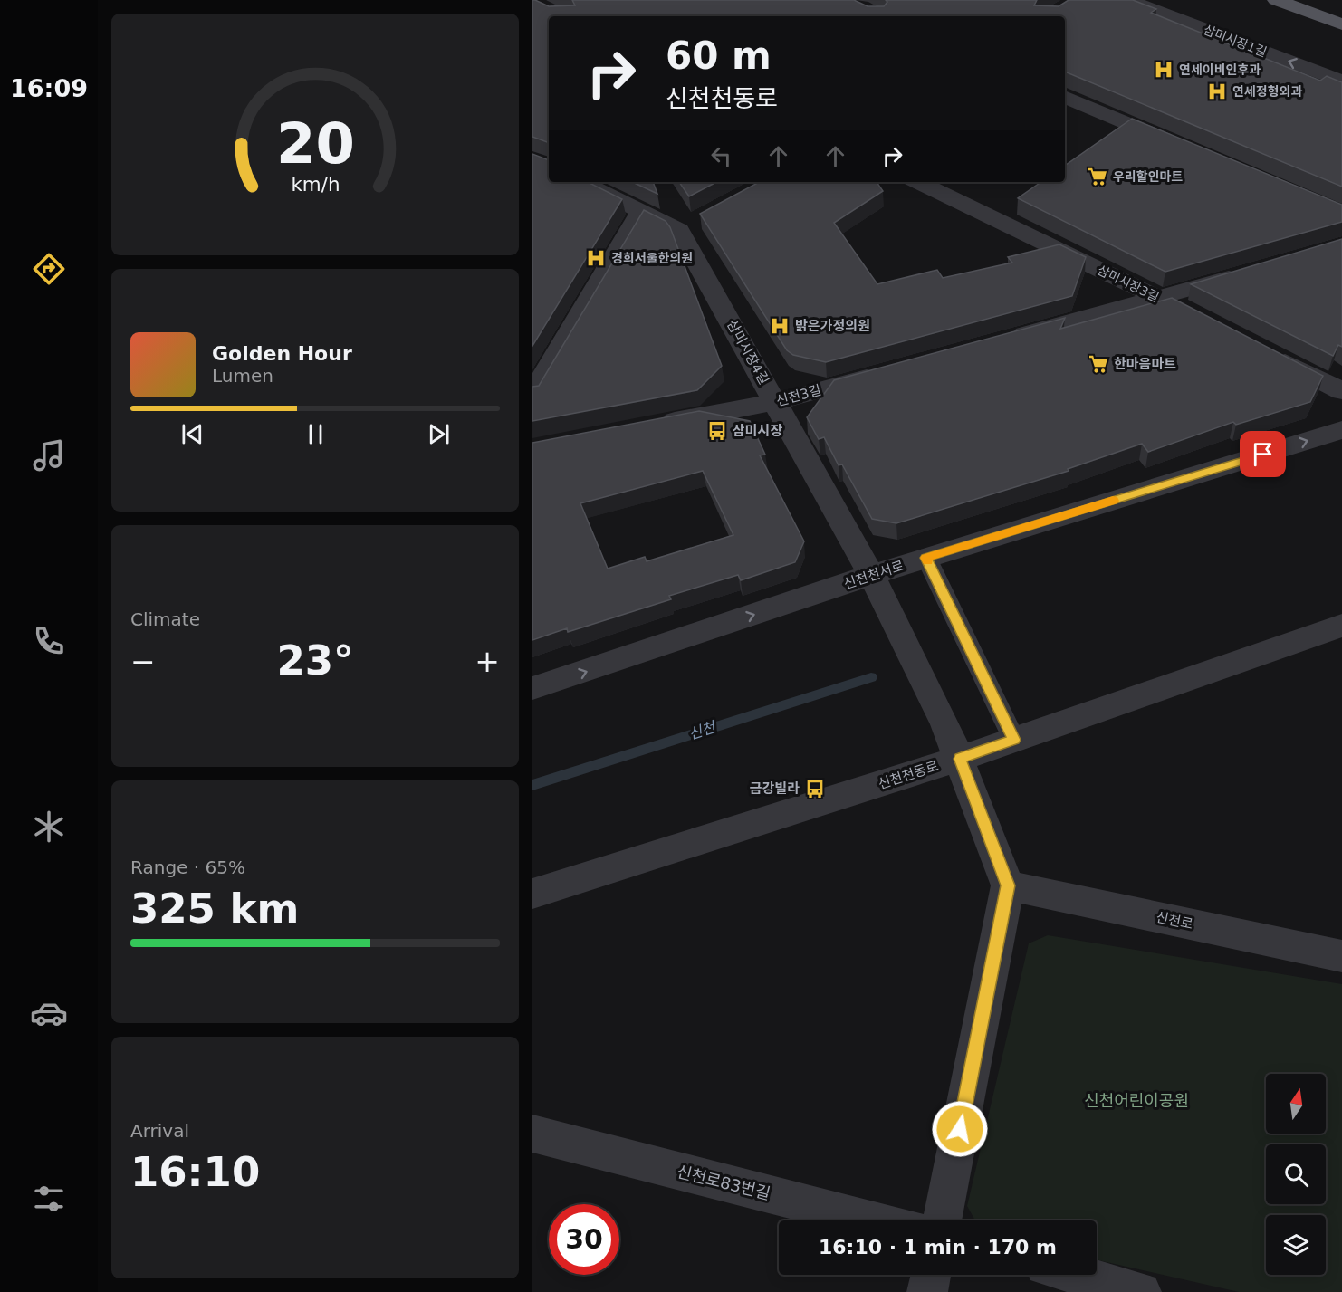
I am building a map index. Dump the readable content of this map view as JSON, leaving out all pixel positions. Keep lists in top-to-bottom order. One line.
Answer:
{"streets":{"street":["삼미시장1길","삼미시장3길","삼미시장4길","신천3길","신천천서로","신천천동로","신천로","신천로83번길"]},"crossings":[["삼미시장4길","신천3길"],["삼미시장4길","신천천서로"],["삼미시장4길","신천천동로"],["삼미시장4길","신천로"]],"water":["신천"],"parks":["신천어린이공원"],"places":{"hospital":["연세이비인후과","연세정형외과","경희서울한의원","밝은가정의원"],"supermarket":["우리할인마트","한마음마트"],"bus stop":["삼미시장","금강빌라"]},"north":"top","page":{"tabs":"16:09","turn":["60 m","신천천동로"],"song":["Golden Hour","Lumen"],"tile":["Climate",["Range · 65%","325 km"],["Arrival","16:10"]],"heat":["−","23°","+"],"limit":"30","trip":"16:10 · 1 min · 170 m","gauge":["20","km/h"]}}
